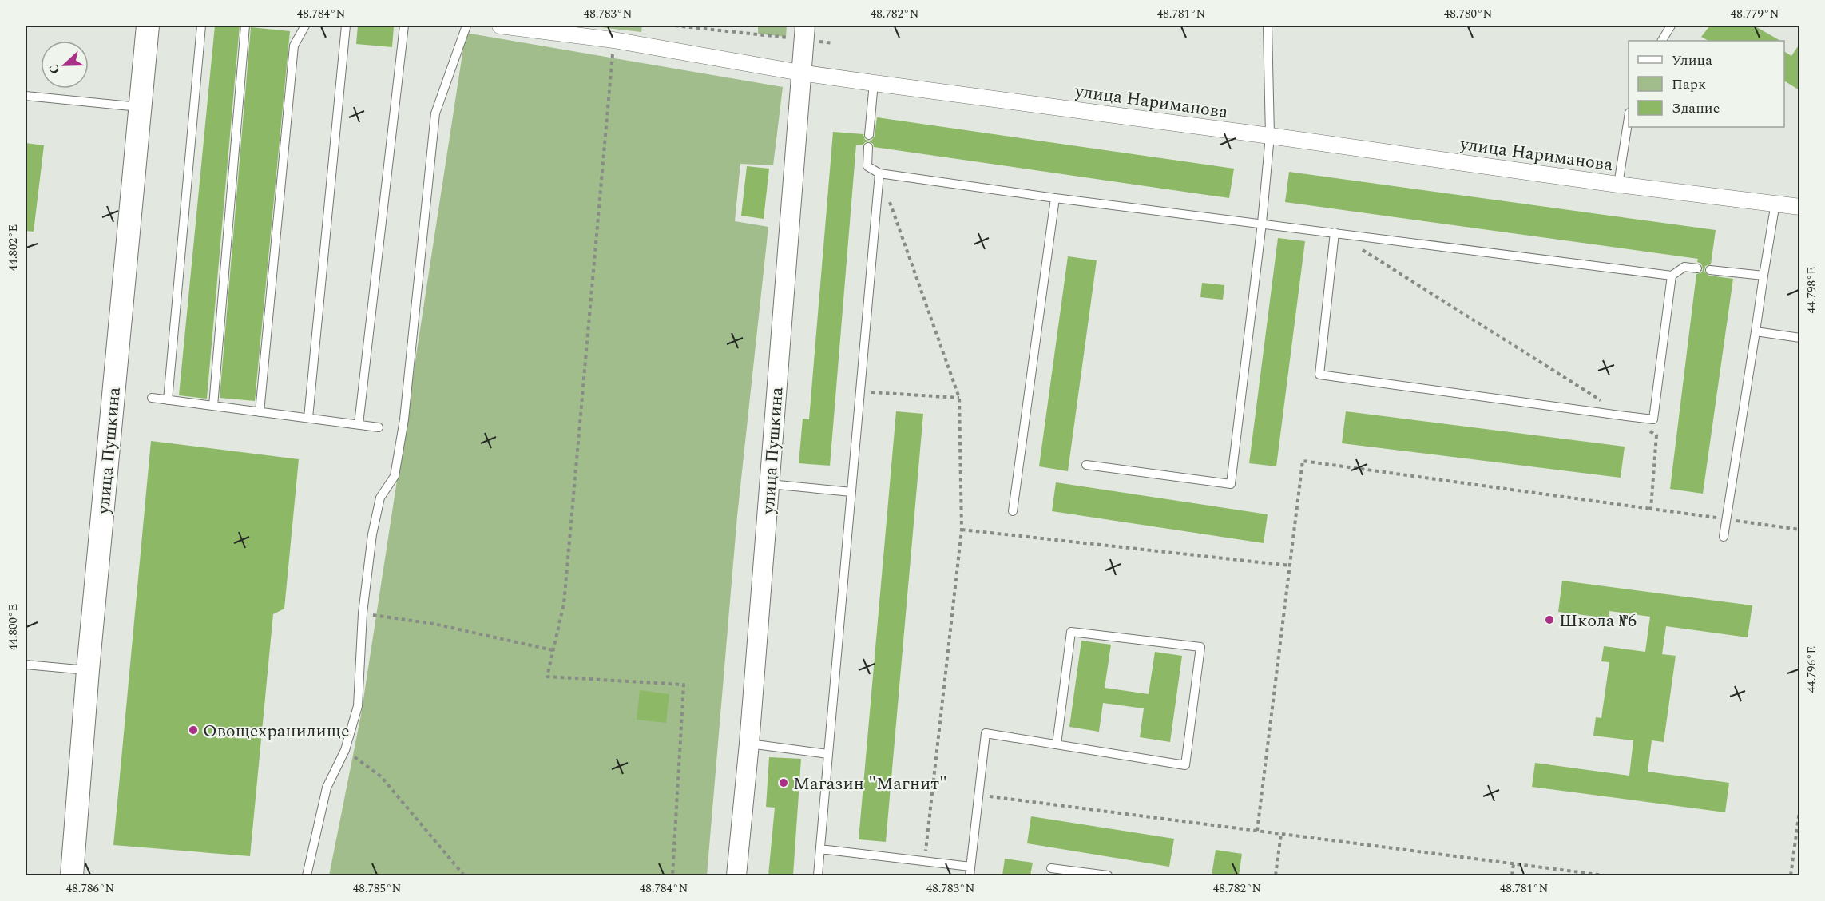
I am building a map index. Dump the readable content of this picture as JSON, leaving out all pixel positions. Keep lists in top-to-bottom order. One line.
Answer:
{"streets":{"main road":["улица Пушкина"],"street":["улица Нариманова"]},"crossings":[["улица Нариманова","улица Пушкина"]],"places":["Школа №6","Овощехранилище","Магазин \"Магнит\""],"legend":["Улица","Парк","Здание"],"north":"left","coordinates":["48.784°N","48.783°N","48.782°N","48.781°N","48.780°N","48.779°N","44.802°E","44.798°E","44.800°E","44.796°E","48.786°N","48.785°N"]}
